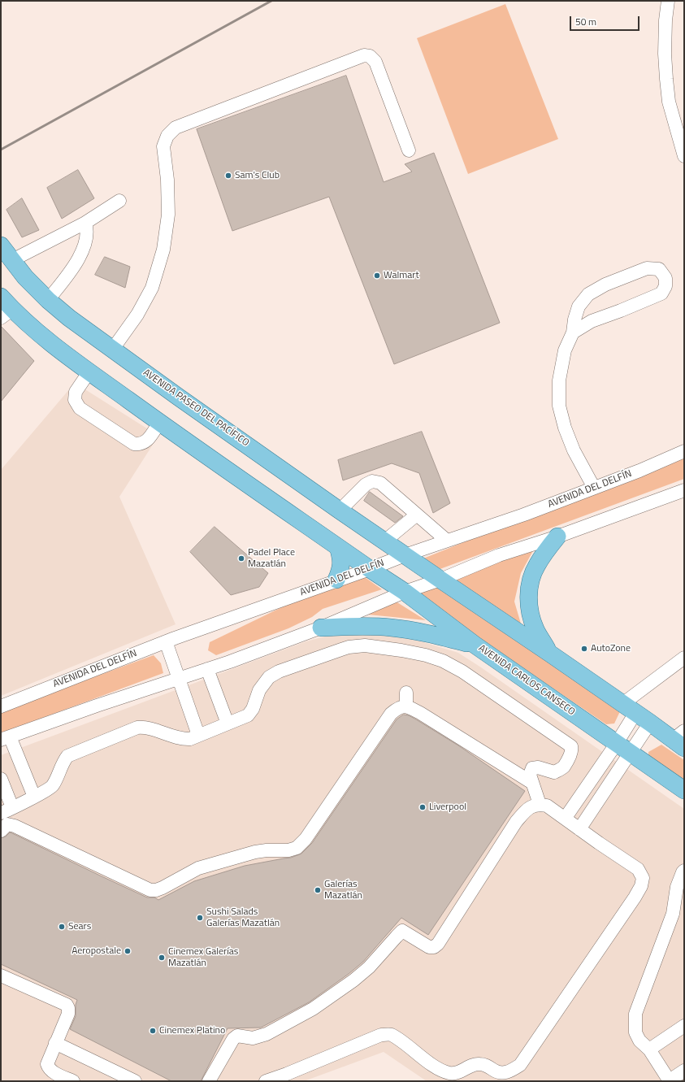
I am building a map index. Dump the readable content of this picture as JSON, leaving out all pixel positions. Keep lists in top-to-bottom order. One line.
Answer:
{"streets":{"main road":["AVENIDA PASEO DEL PACÍFICO","AVENIDA CARLOS CANSECO"],"street":["AVENIDA DEL DELFÍN"]},"crossings":[["AVENIDA PASEO DEL PACÍFICO","AVENIDA DEL DELFÍN"],["AVENIDA DEL DELFÍN","AVENIDA CARLOS CANSECO"]],"places":["Sam's Club","Walmart","Padel Place Mazatlán","AutoZone","Liverpool","Galerías Mazatlán","Sushi Salads Galerías Mazatlán","Sears","Aeropostale","Cinemex Galerías Mazatlán","Cinemex Platino"],"scale_bar":"50 m"}
